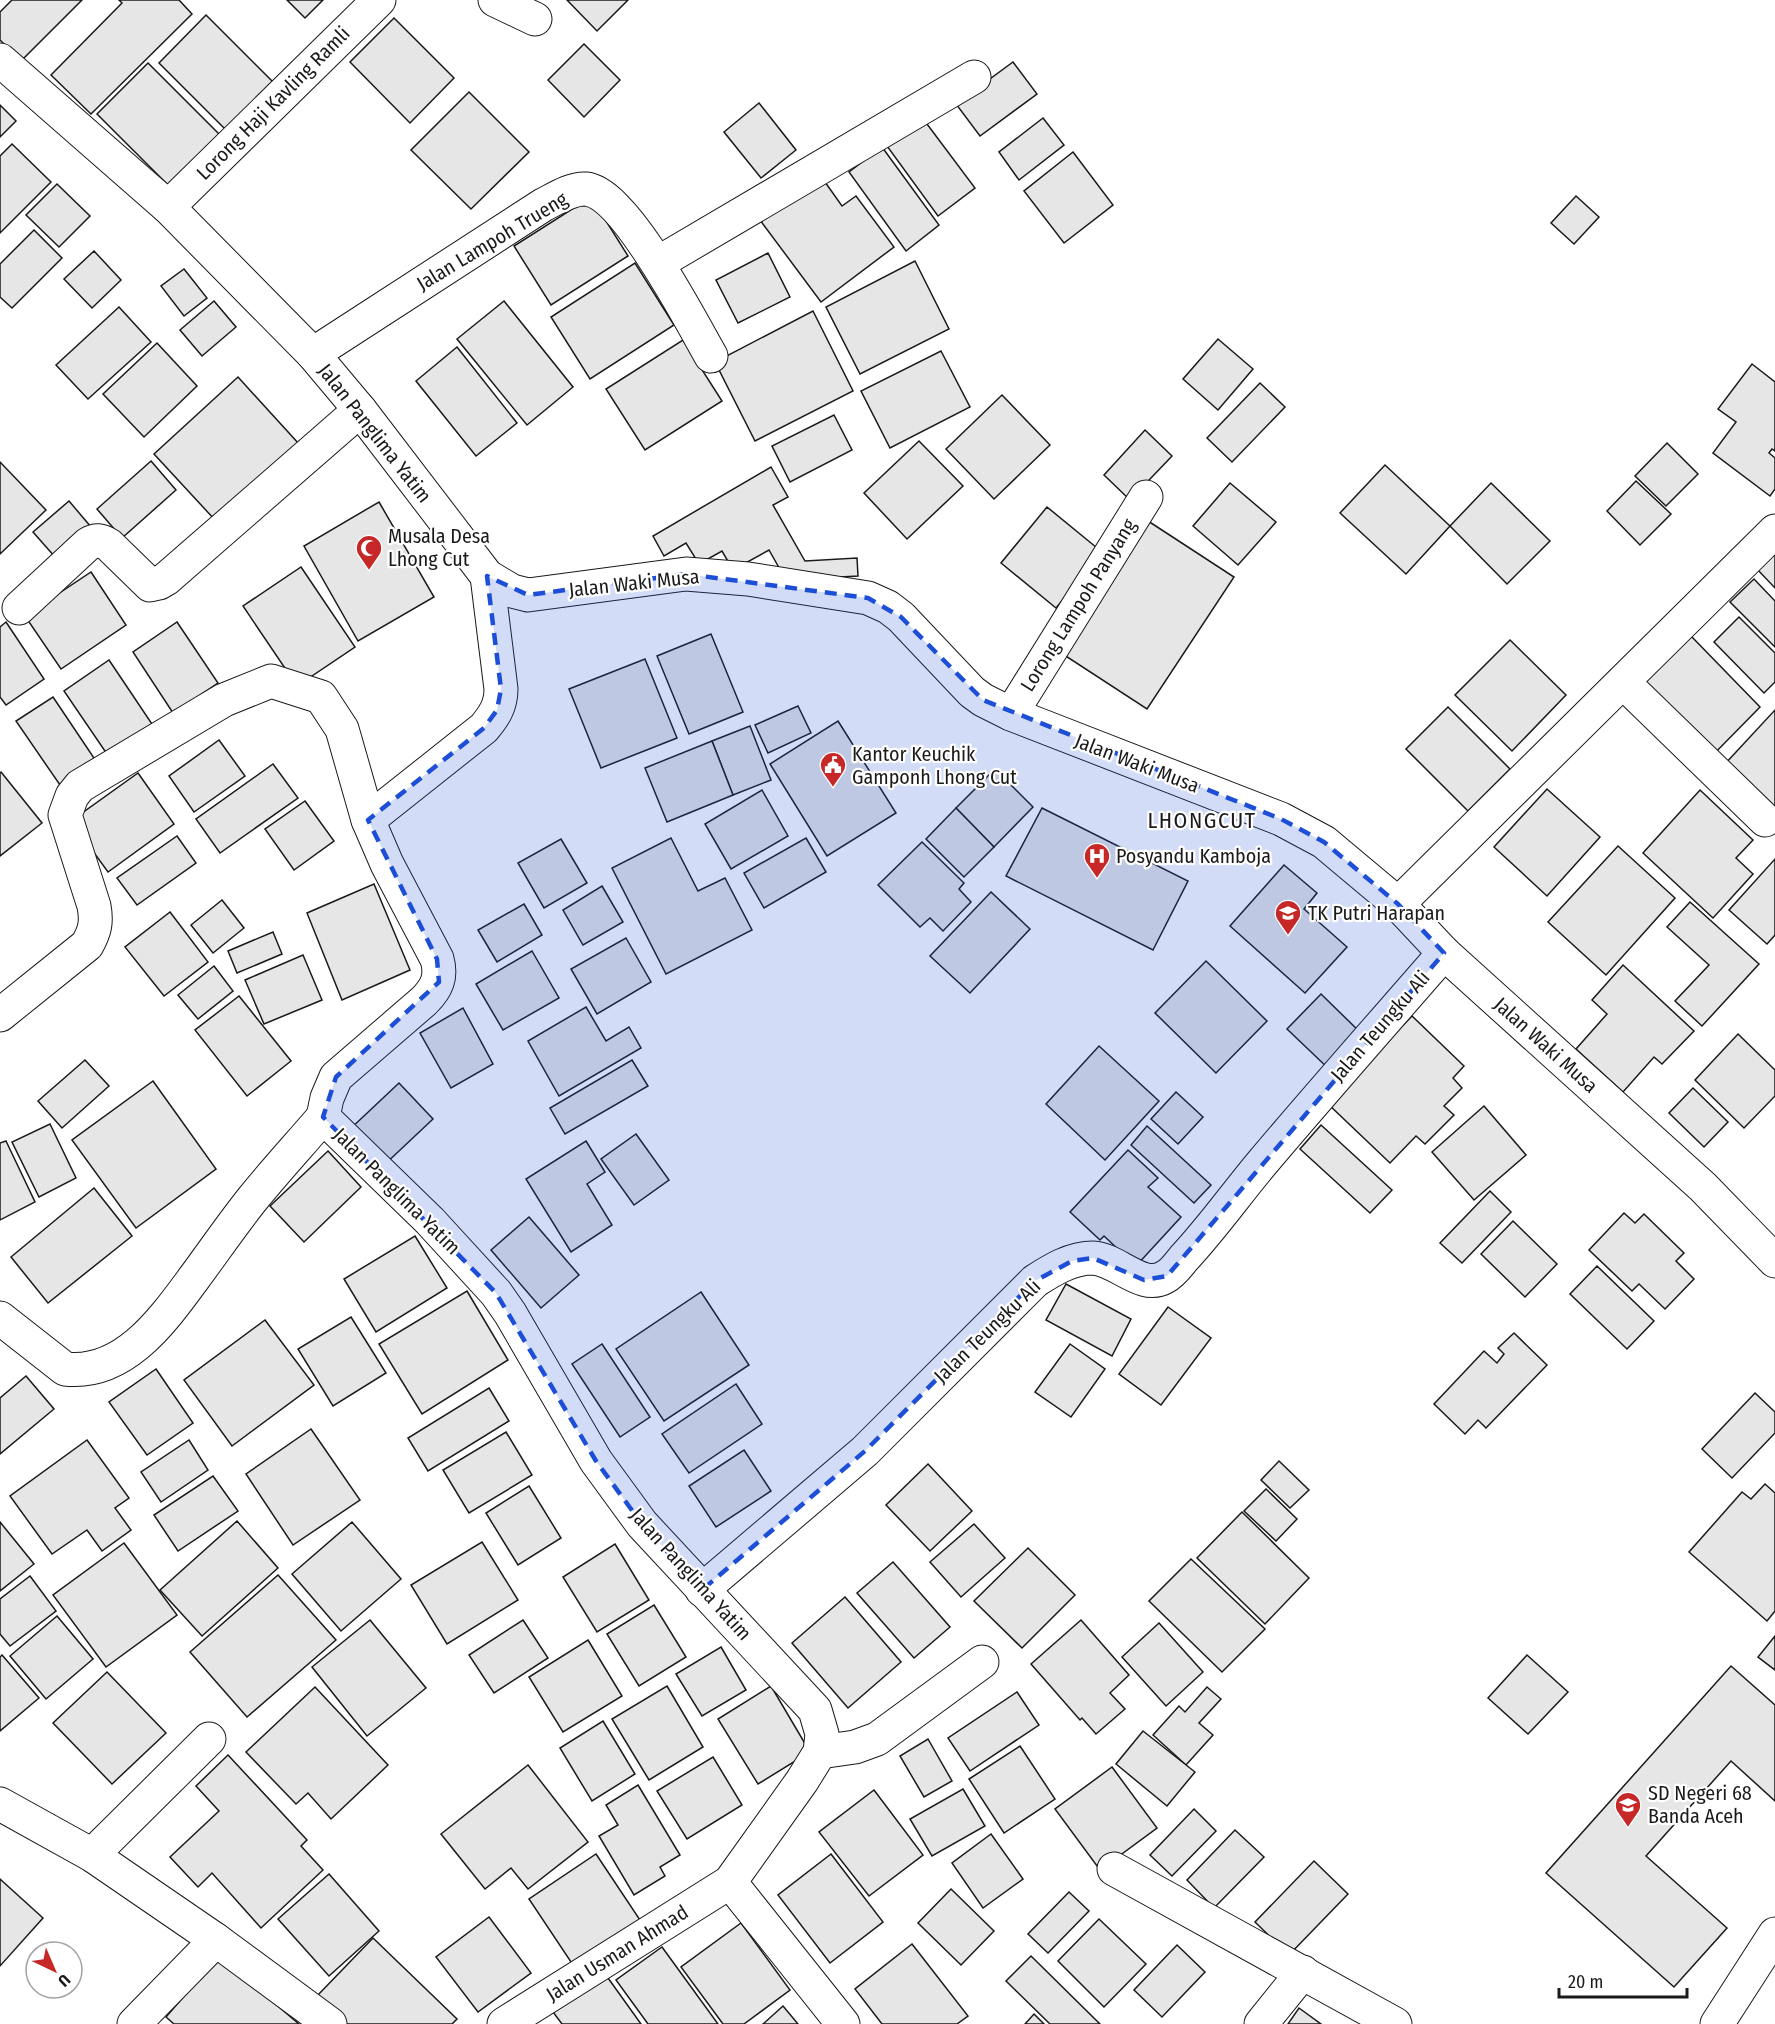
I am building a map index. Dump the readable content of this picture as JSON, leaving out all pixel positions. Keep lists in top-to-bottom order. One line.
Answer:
{"streets":{"street":["Lorong Haji Kavling Ramli","Jalan Lampoh Trueng","Jalan Panglima Yatim","Jalan Waki Musa","Lorong Lampoh Panyang","Jalan Teungku Ali","Jalan Usman Ahmad"]},"crossings":[["Lorong Haji Kavling Ramli","Jalan Panglima Yatim"],["Jalan Lampoh Trueng","Jalan Panglima Yatim"],["Jalan Panglima Yatim","Jalan Waki Musa"],["Jalan Panglima Yatim","Jalan Teungku Ali"],["Jalan Waki Musa","Lorong Lampoh Panyang"],["Jalan Waki Musa","Jalan Teungku Ali"]],"districts":["LHONGCUT"],"places":{"mosque":["Musala Desa Lhong Cut"],"public building":["Kantor Keuchik Gamponh Lhong Cut"],"hospital":["Posyandu Kamboja"],"school or university":["TK Putri Harapan","SD Negeri 68 Banda Aceh"]},"scale_bar":"20 m","north":"bottom right"}
